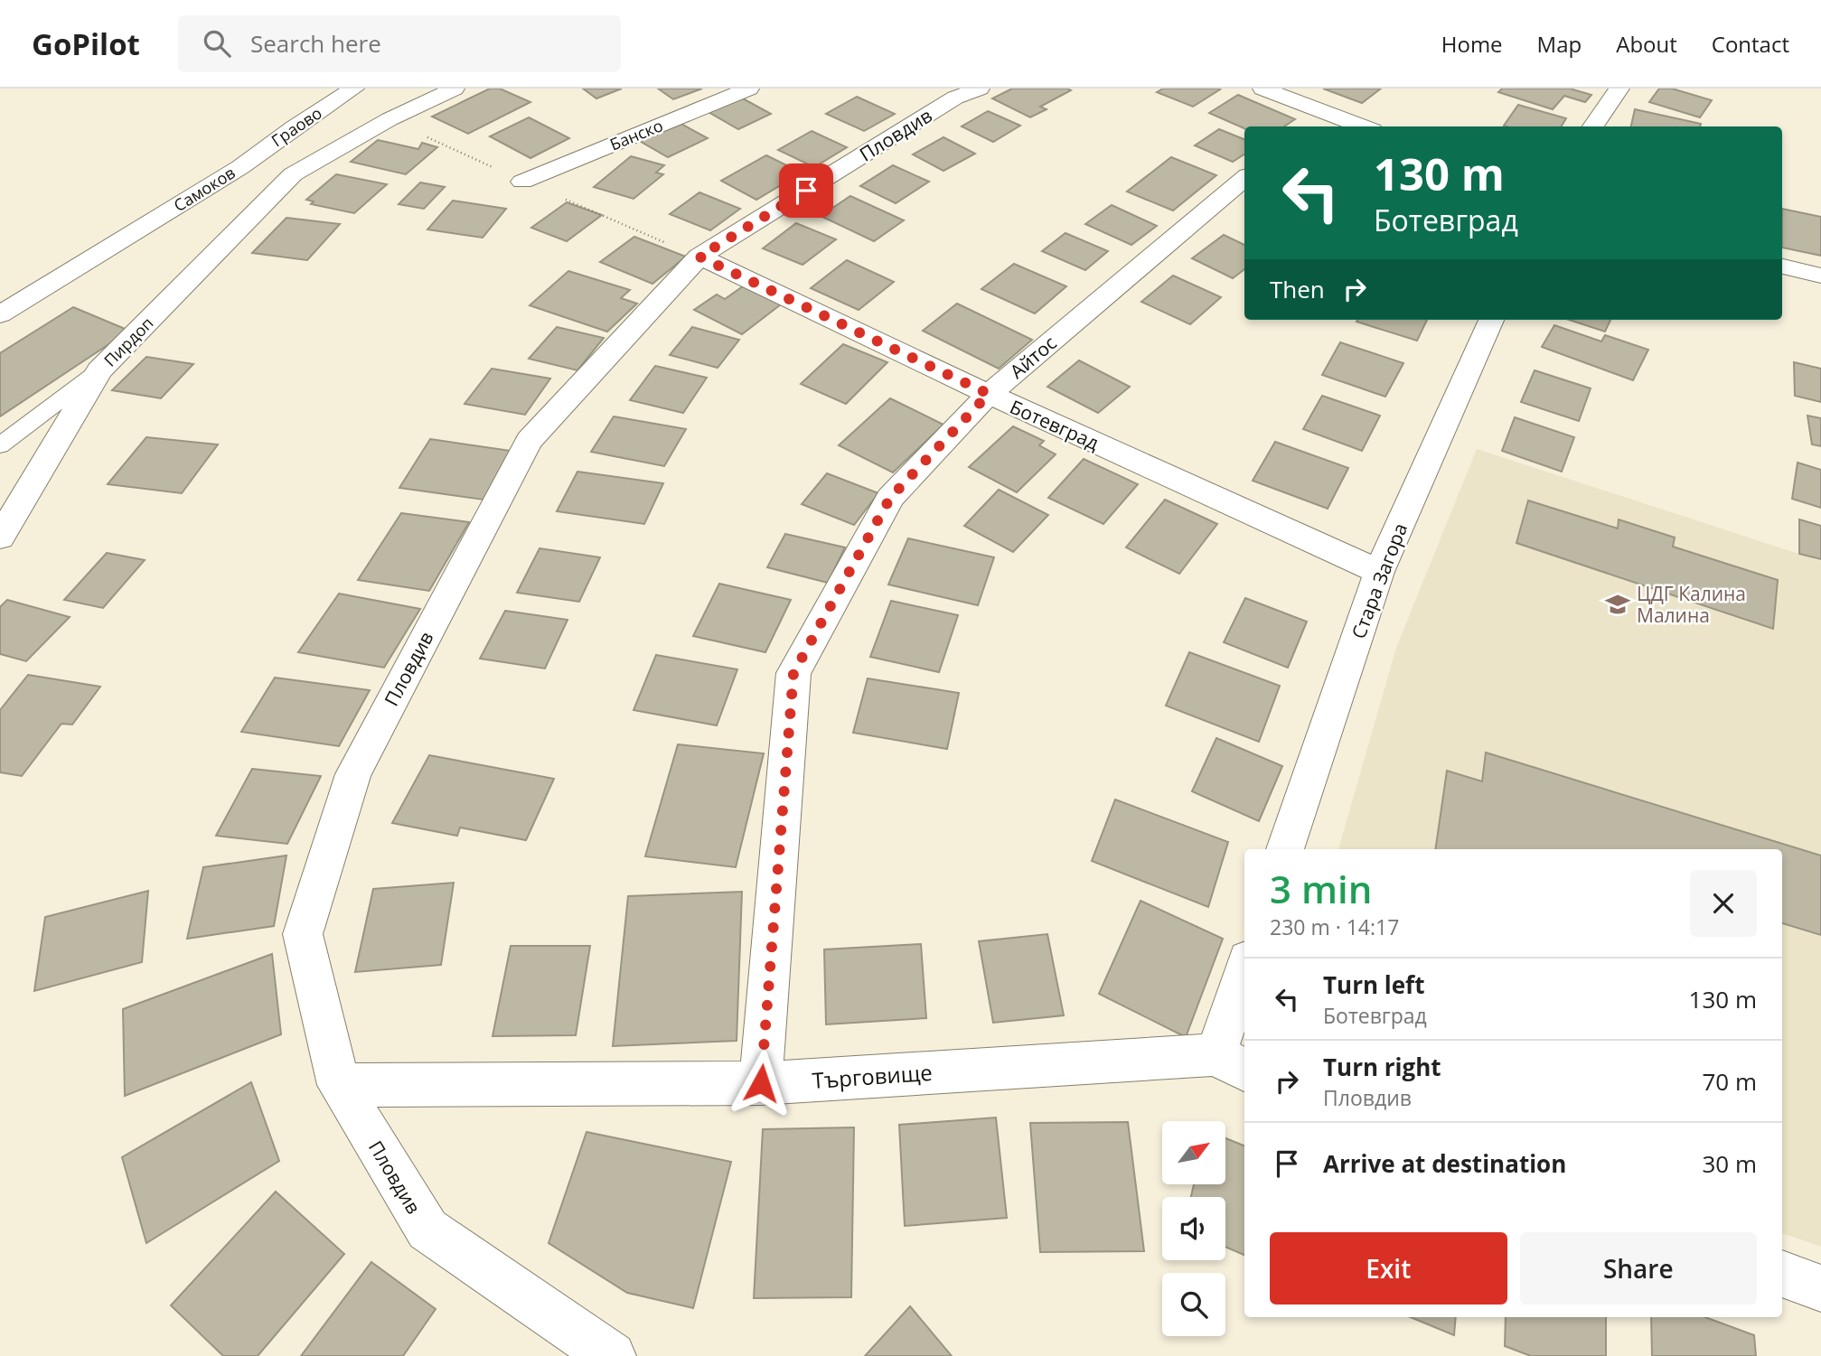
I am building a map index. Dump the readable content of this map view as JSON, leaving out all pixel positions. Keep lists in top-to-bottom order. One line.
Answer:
{"streets":{"street":["Граово","Банско","Пловдив","Самоков","Пирдоп","Айтос","Ботевград","Стара Загора","Търговище"]},"crossings":[["Граово","Самоков"],["Пловдив","Ботевград"],["Пловдив","Търговище"],["Самоков","Пирдоп"],["Айтос","Ботевград"],["Айтос","Търговище"],["Ботевград","Стара Загора"]],"places":{"school or university":["ЦДГ Калина Малина"]},"north":"top right","page":{"header":"GoPilot","search":"Search here","nav":["Home","Map","About","Contact"],"turn":["130 m","Ботевград"],"then":"Then","heading":["3 min","230 m · 14:17"],"list":[{"name":"Turn left","note":"Ботевград","value":"130 m"},{"name":"Turn right","note":"Пловдив","value":"70 m"},{"name":"Arrive at destination","value":"30 m"}],"buttons":["Exit","Share"]}}
